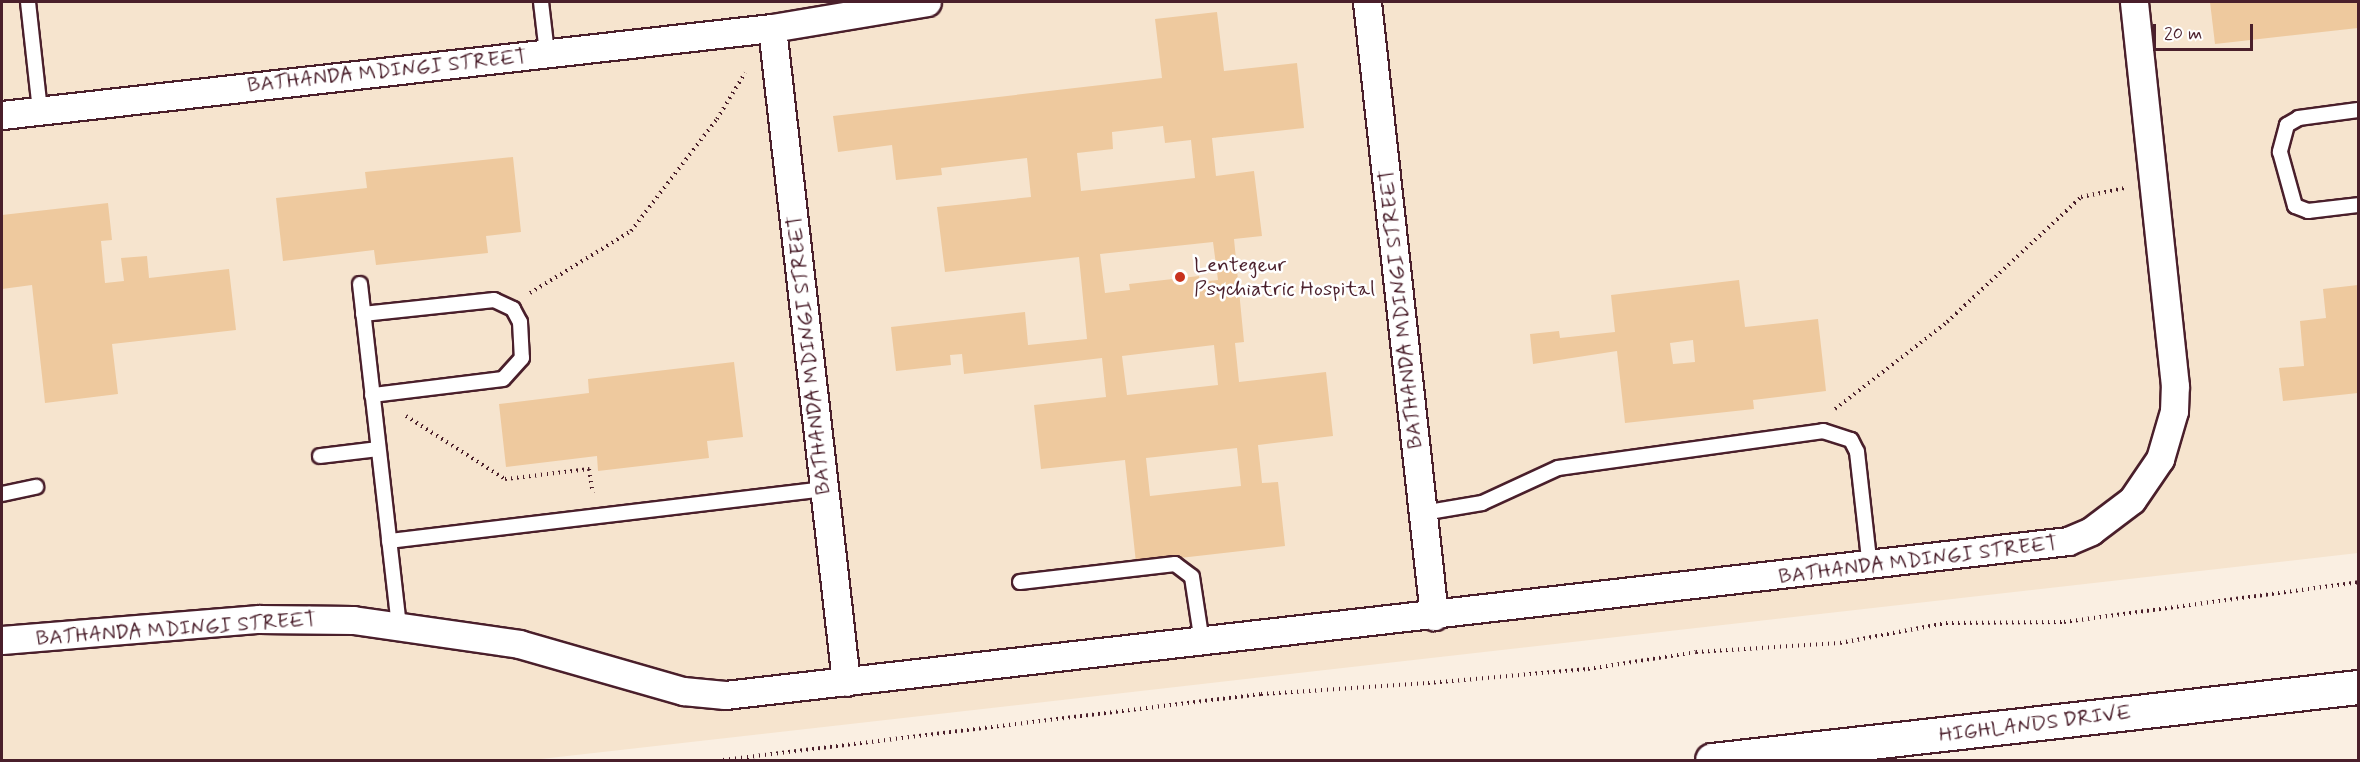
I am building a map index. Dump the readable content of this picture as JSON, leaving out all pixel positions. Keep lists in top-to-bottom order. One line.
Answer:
{"streets":{"main road":["HIGHLANDS DRIVE"],"street":["BATHANDA MDINGI STREET"]},"places":["Lentegeur Psychiatric Hospital"],"scale_bar":"20 m"}
